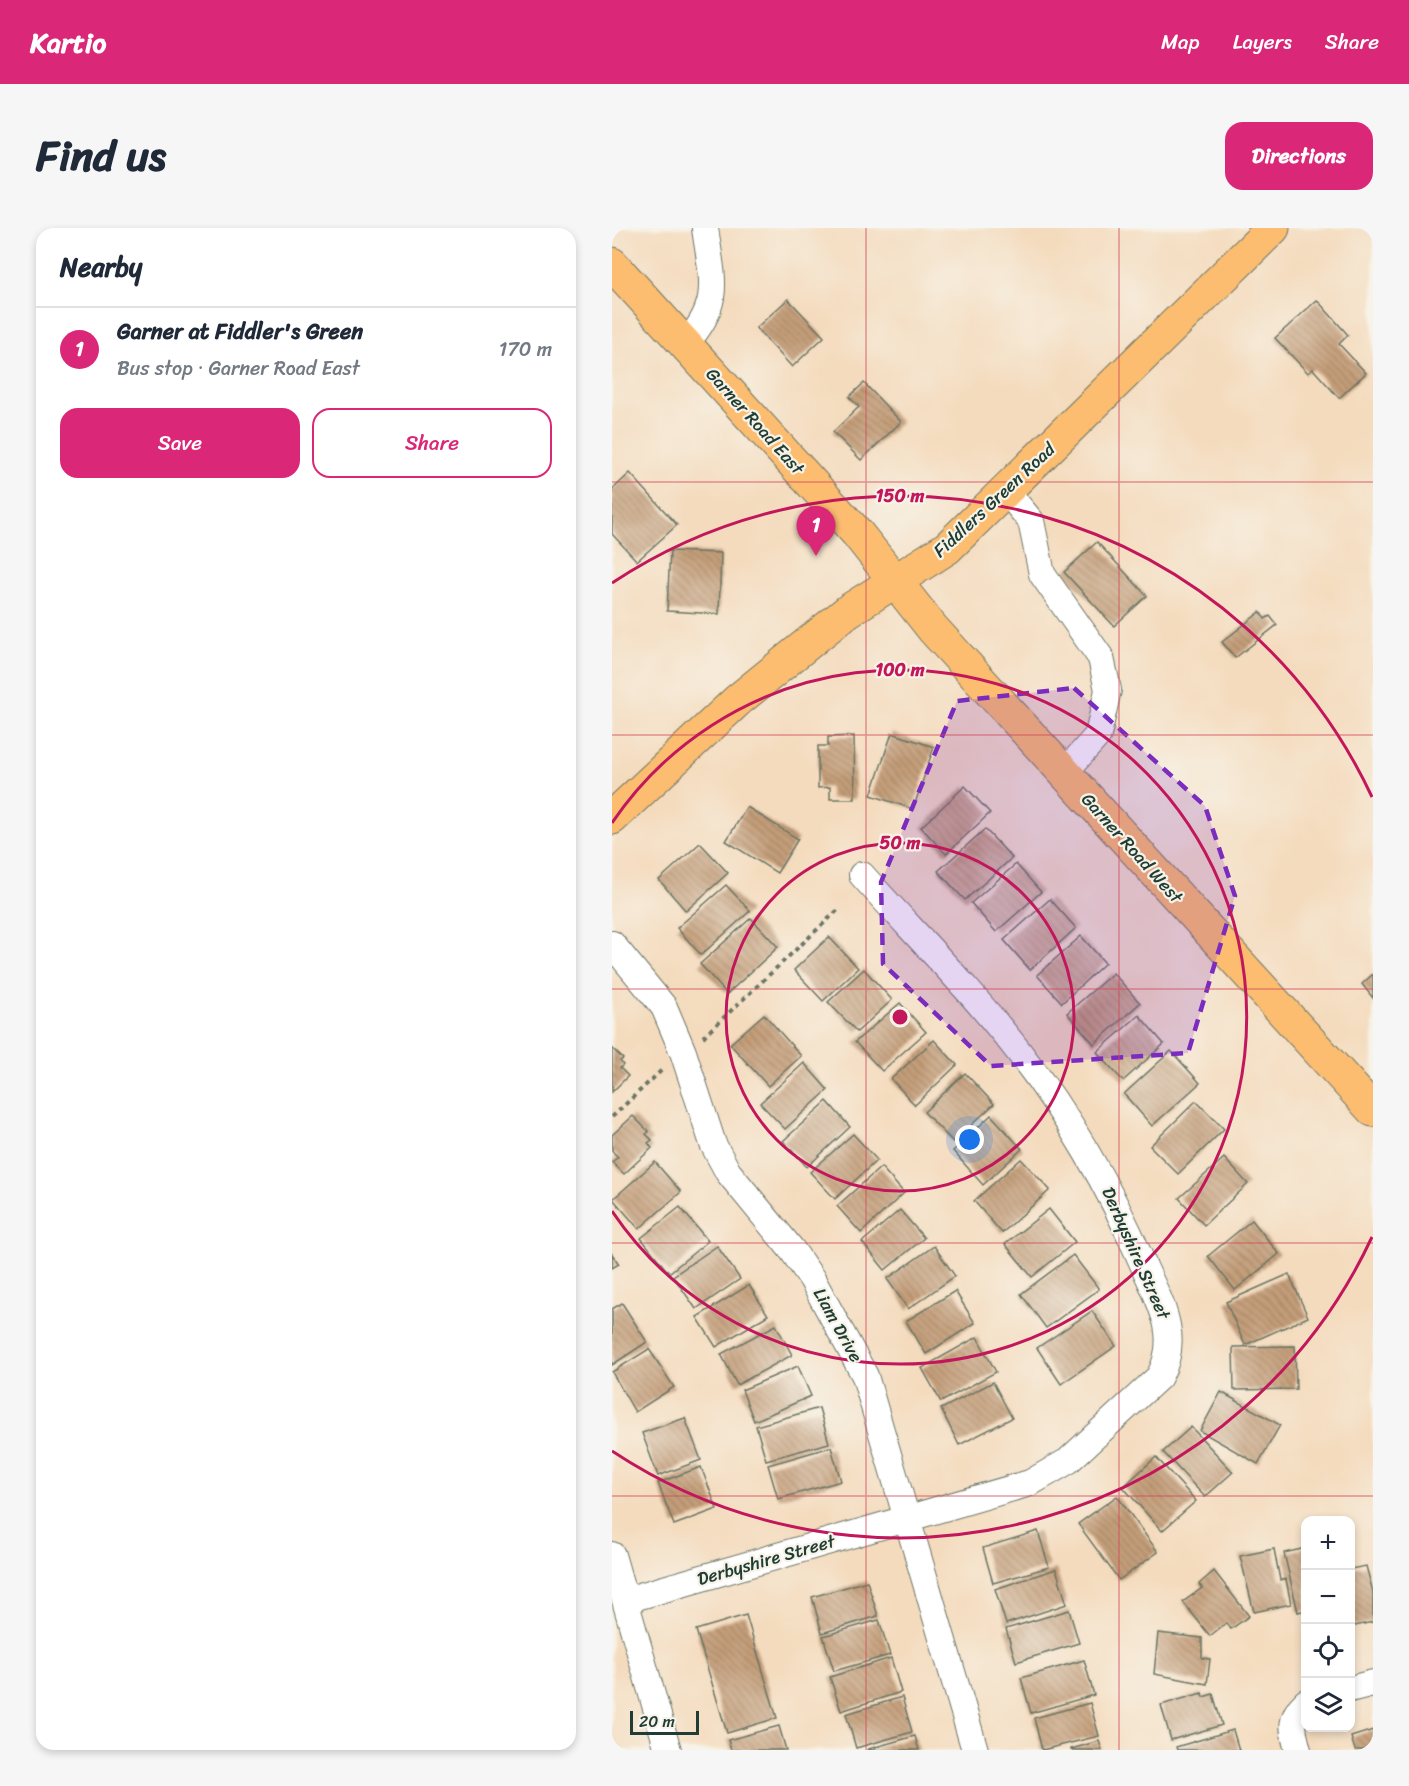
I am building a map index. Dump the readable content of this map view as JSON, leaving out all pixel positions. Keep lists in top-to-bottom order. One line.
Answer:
{"streets":{"main road":["Garner Road East","Fiddlers Green Road","Garner Road West"],"street":["Derbyshire Street","Liam Drive"]},"crossings":[["Garner Road East","Fiddlers Green Road"],["Garner Road East","Garner Road West"],["Fiddlers Green Road","Garner Road West"],["Derbyshire Street","Liam Drive"]],"scale_bar":"20 m","page":{"header":"Kartio","nav":["Map","Layers","Share"],"title":"Find us","buttons":["Directions",["Save","Share"]],"heading":"Nearby","list":[{"mark":"1","name":"Garner at Fiddler's Green","note":"Bus stop · Garner Road East","value":"170 m"}],"pins":"1","map_buttons":["+","−"],"scale":"20 m"},"rings":["150 m","100 m","50 m"]}
